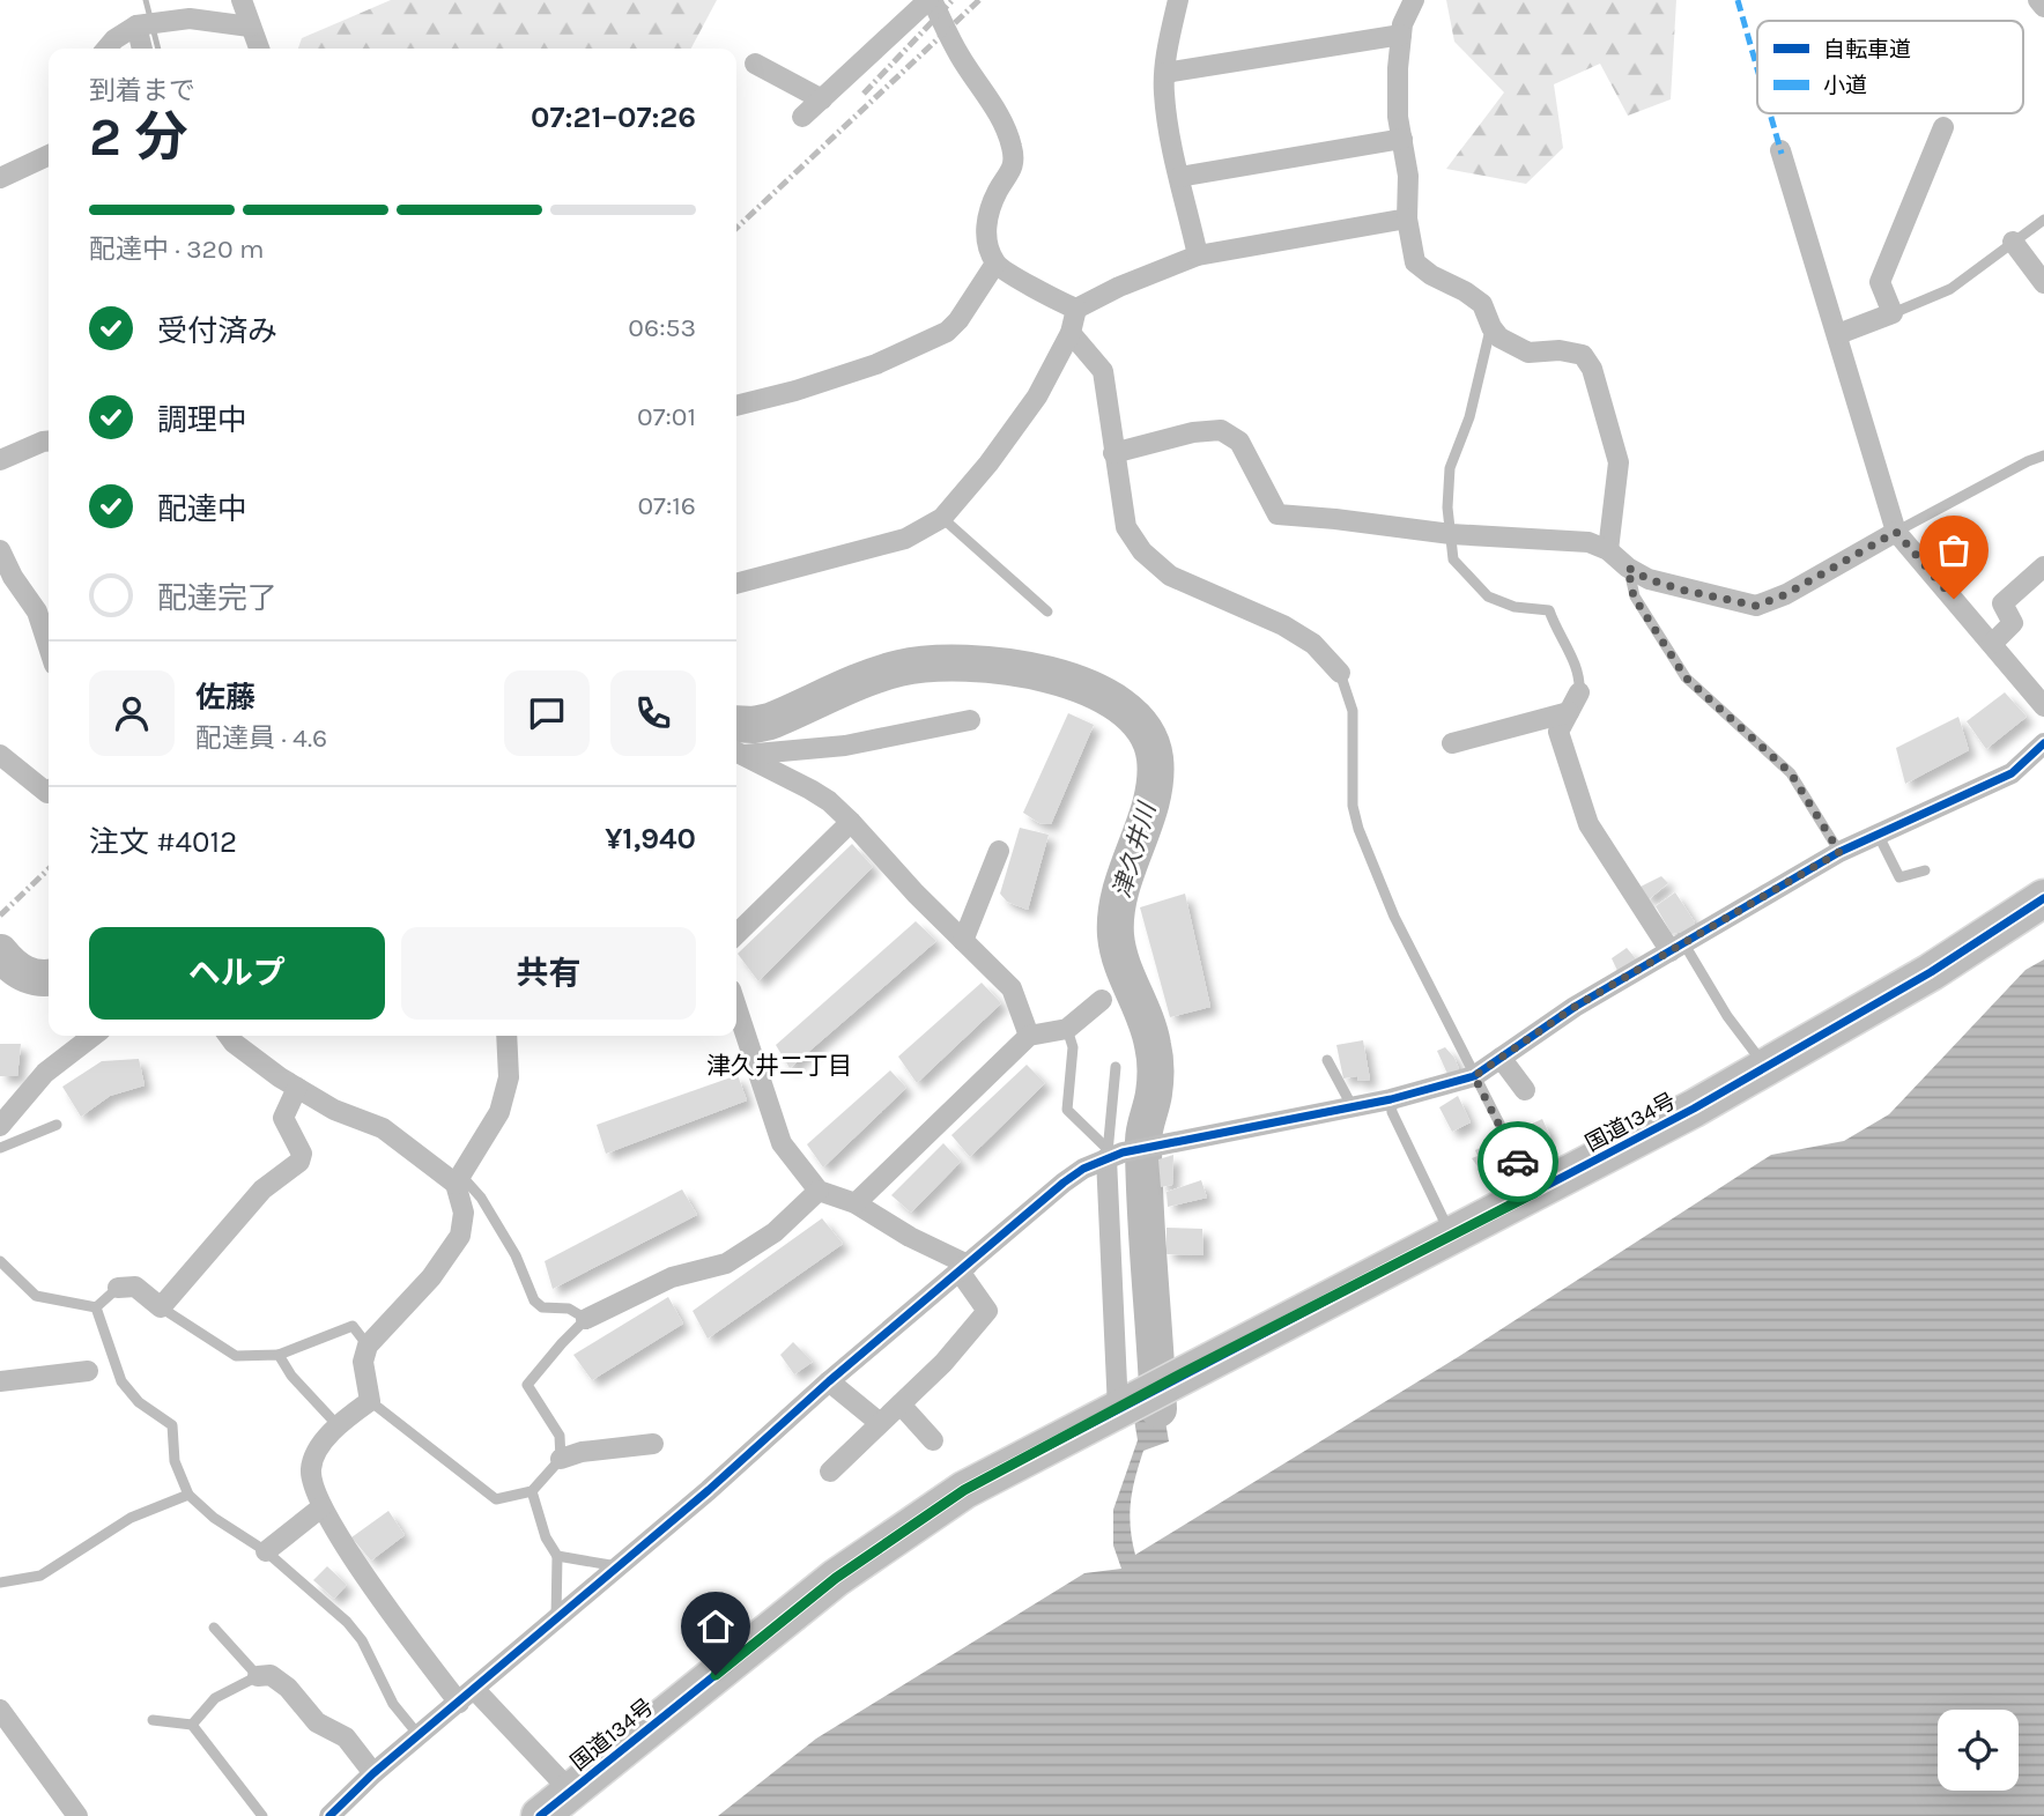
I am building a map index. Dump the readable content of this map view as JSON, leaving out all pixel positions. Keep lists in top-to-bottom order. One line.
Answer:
{"streets":{"highway":["国道134号"]},"districts":["津久井二丁目"],"water":["津久井川"],"legend":["自転車道","小道"],"page":{"heading":["2 分","到着まで","07:21–07:26"],"panel":["佐藤","配達員 · 4.6","注文 #4012","¥1,940"],"bar":"配達中 · 320 m","list":[["受付済み","06:53"],["調理中","07:01"],["配達中","07:16"],"配達完了"],"buttons":["ヘルプ","共有"]}}
